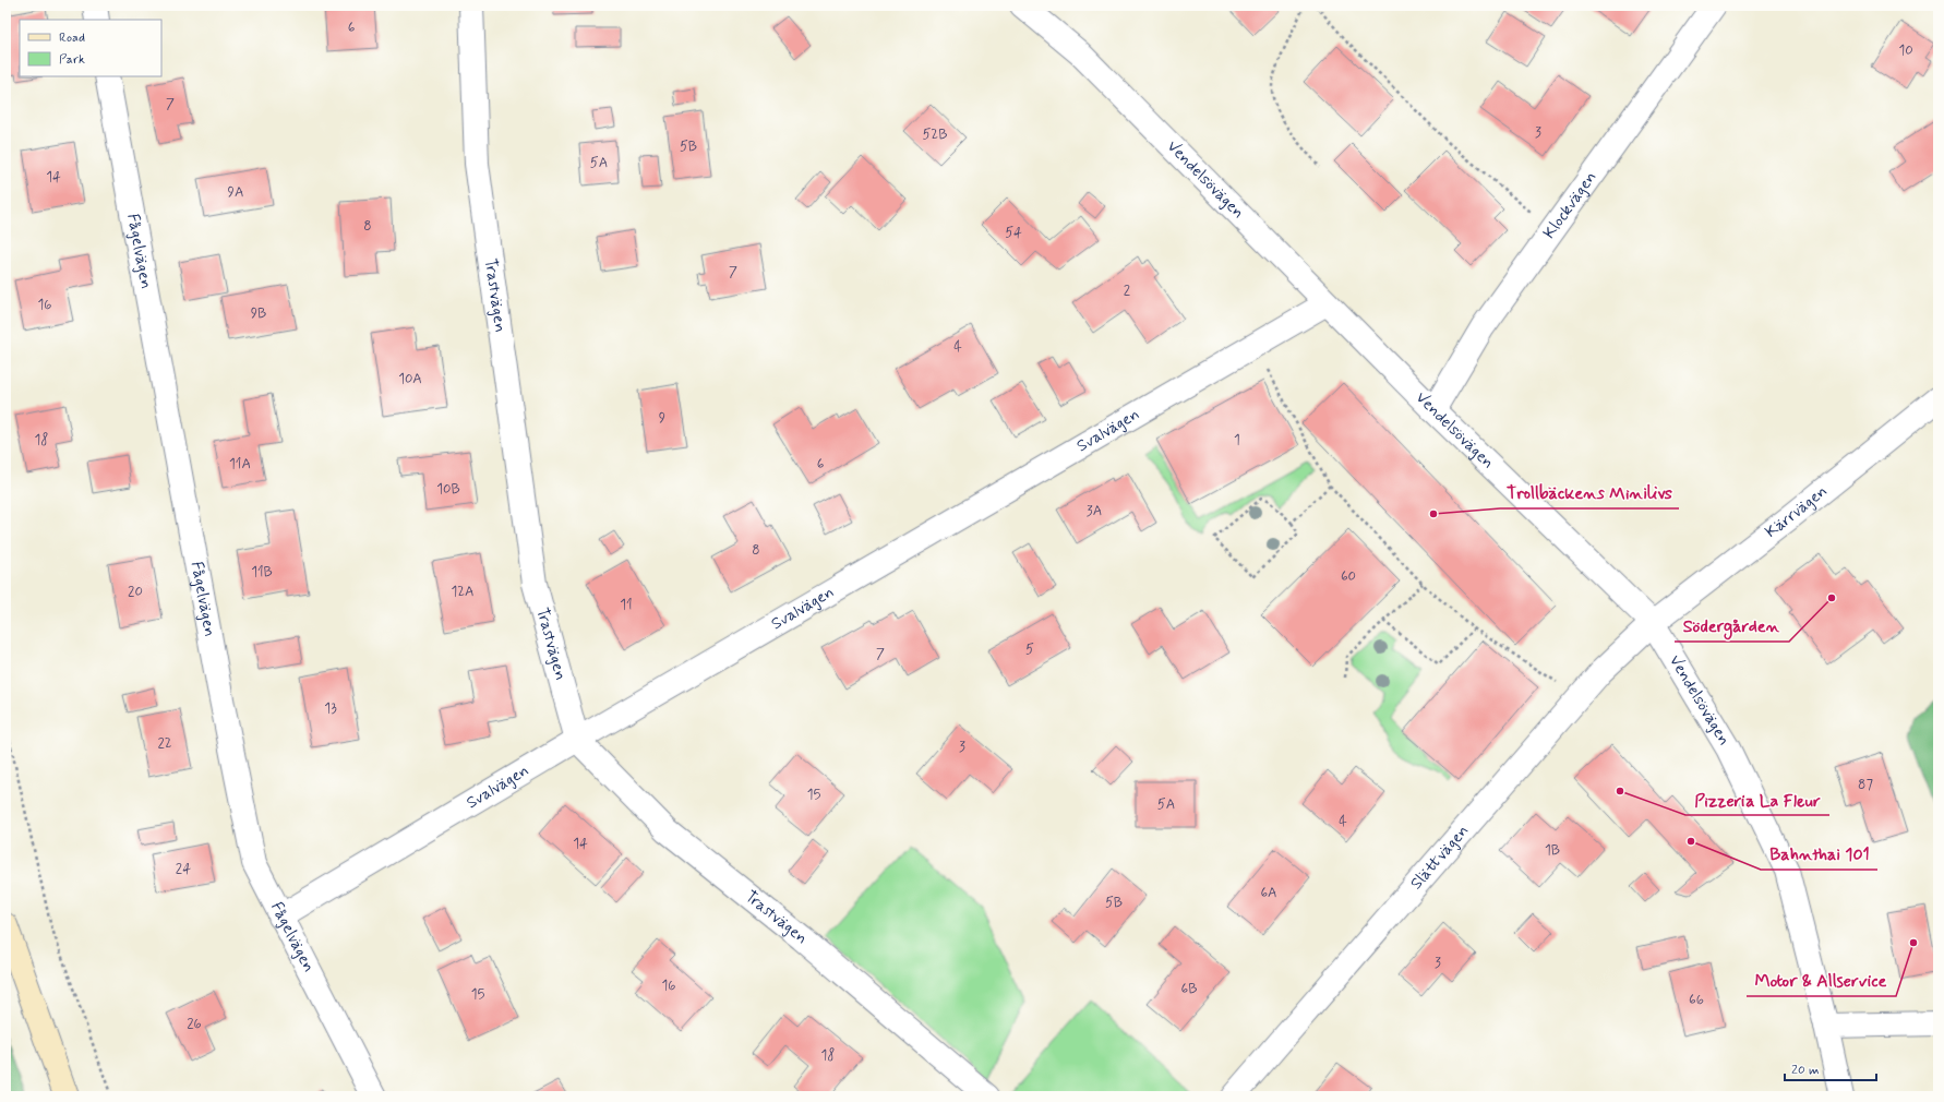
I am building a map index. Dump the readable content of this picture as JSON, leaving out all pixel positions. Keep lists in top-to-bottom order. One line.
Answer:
{"streets":{"street":["Vendelsövägen","Klockvägen","Fågelvägen","Trastvägen","Svalvägen","Kärrvägen","Slättvägen"]},"crossings":[["Vendelsövägen","Klockvägen"],["Vendelsövägen","Svalvägen"],["Vendelsövägen","Kärrvägen"],["Vendelsövägen","Slättvägen"],["Fågelvägen","Svalvägen"],["Trastvägen","Svalvägen"],["Kärrvägen","Slättvägen"]],"places":["Trollbäckens Minilivs","Södergården","Pizzeria La Fleur","Bahnthai 101","Motor & Allservice"],"house_numbers":["6","10","7","3","52B","5B","5A","14","9A","8","54","7","2","16","9B","4","10A","9","18","1","11A","6","10B","3A","8","11B","60","20","12A","11","5","7","13","22","3","87","15","5A","4","14","1B","24","6A","5B","3","16","6B","15","66","26","18"],"legend":["Road","Park"],"scale_bar":"20 m"}
